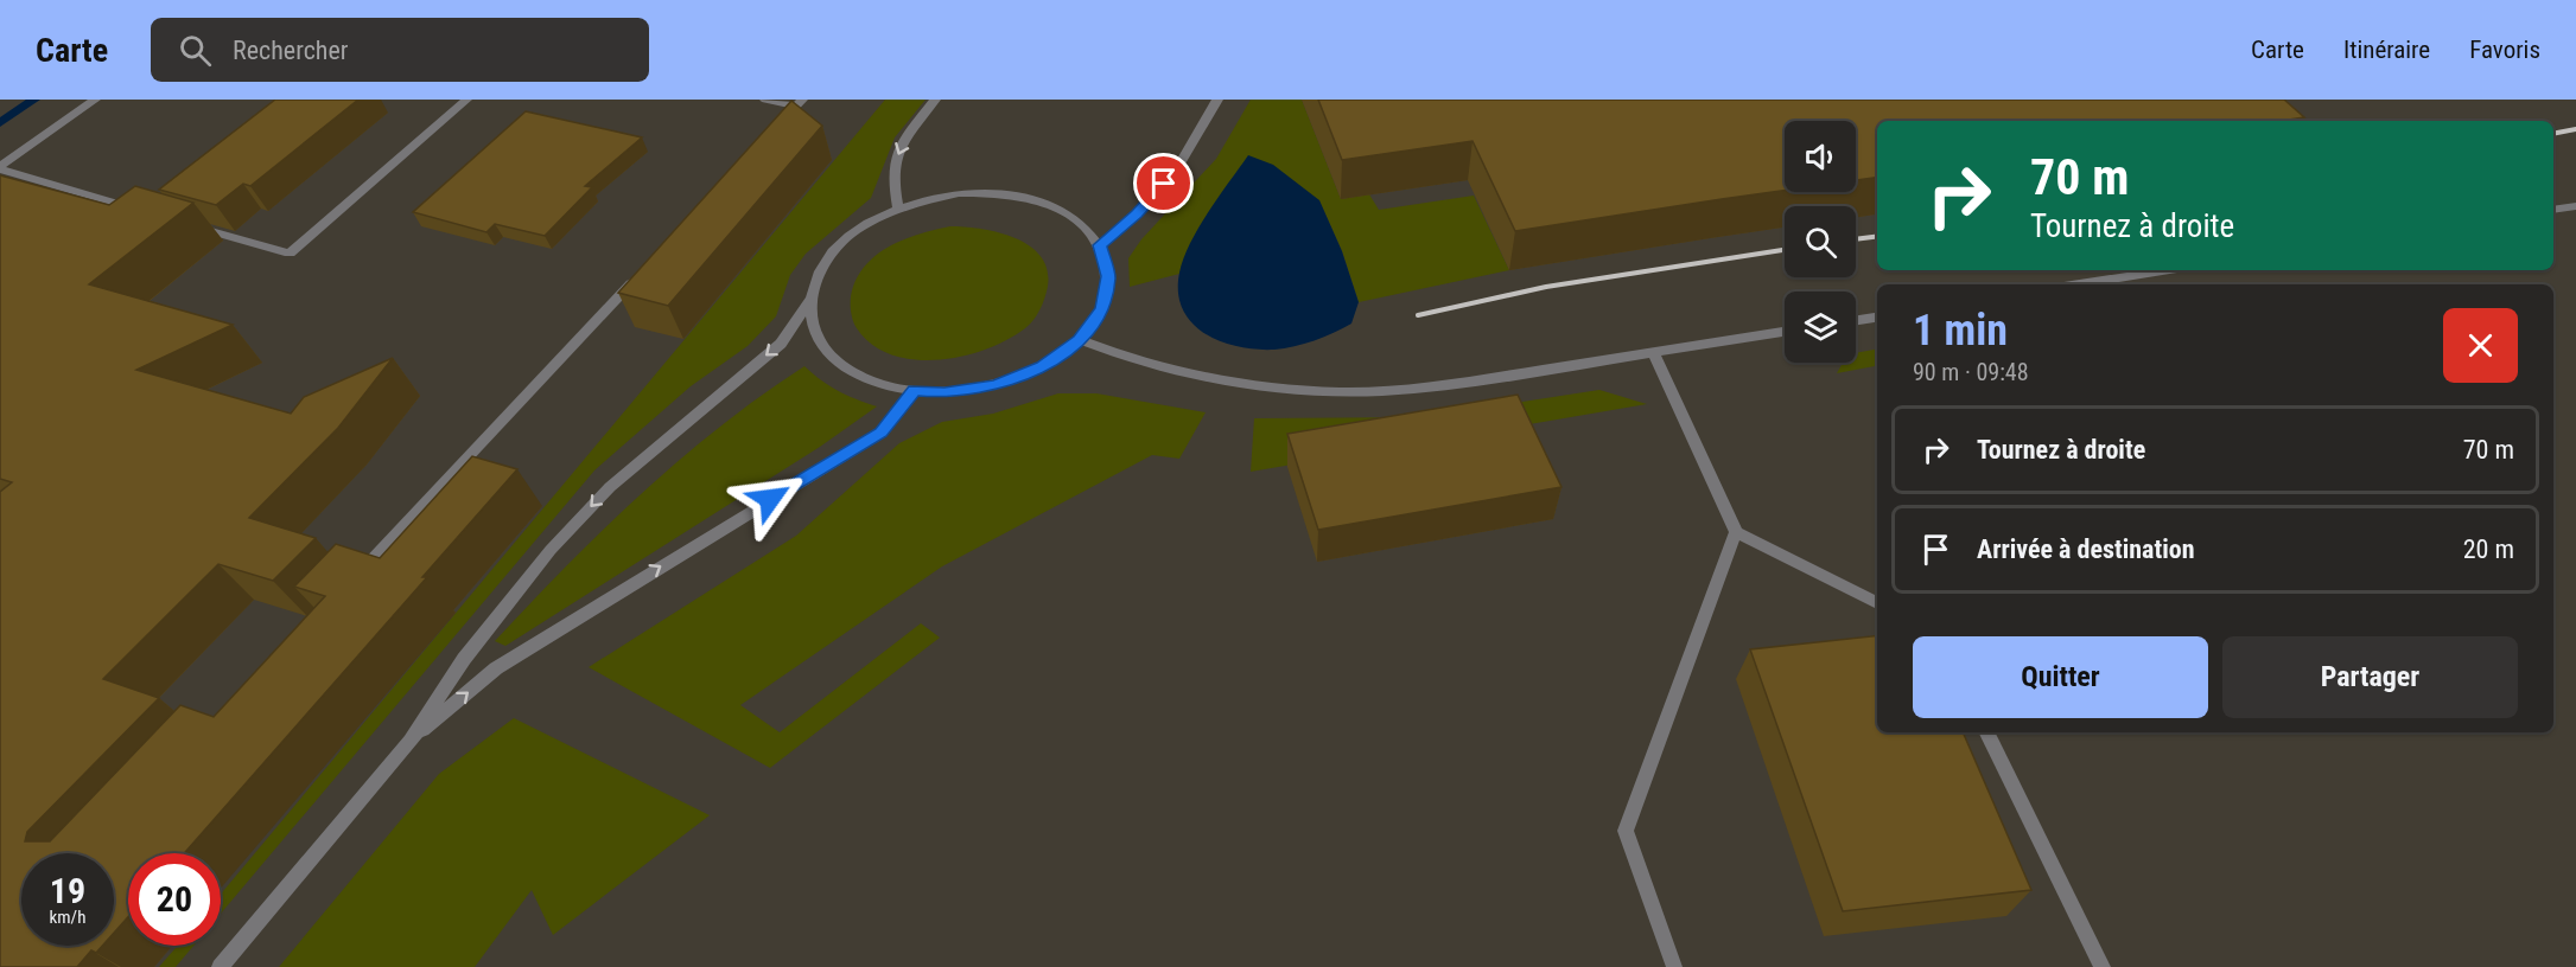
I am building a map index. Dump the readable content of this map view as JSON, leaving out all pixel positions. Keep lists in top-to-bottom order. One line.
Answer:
{"page":{"header":"Carte","search":"Rechercher","nav":["Carte","Itinéraire","Favoris"],"turn":["70 m","Tournez à droite"],"heading":["1 min","90 m · 09:48"],"list":[{"name":"Tournez à droite","value":"70 m"},{"name":"Arrivée à destination","value":"20 m"}],"buttons":["Quitter","Partager"],"speed":"19 km/h","limit":"20"}}
